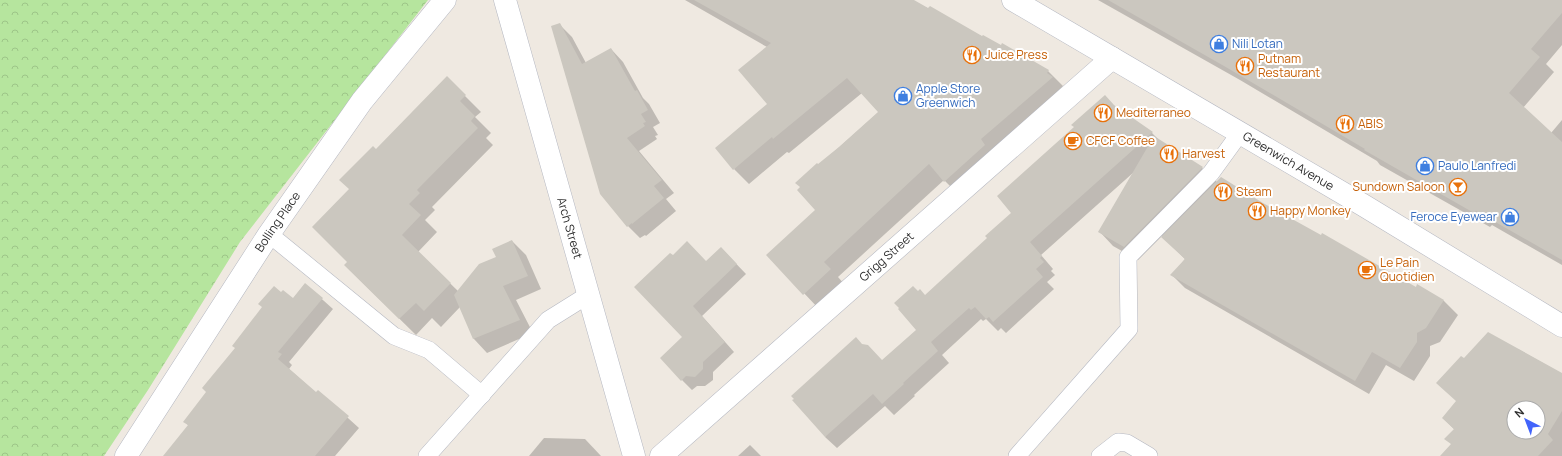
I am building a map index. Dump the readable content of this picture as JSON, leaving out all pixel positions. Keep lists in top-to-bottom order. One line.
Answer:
{"streets":{"street":["Greenwich Avenue","Bolling Place","Arch Street","Grigg Street"]},"crossings":[["Greenwich Avenue","Grigg Street"]],"places":{"shop":["Nili Lotan","Apple Store Greenwich","Paulo Lanfredi","Feroce Eyewear"],"restaurant":["Juice Press","Putnam Restaurant","Mediterraneo","ABIS","Harvest","Steam","Happy Monkey"],"cafe":["CFCF Coffee","Le Pain Quotidien"],"bar":["Sundown Saloon"]},"north":"top left"}
